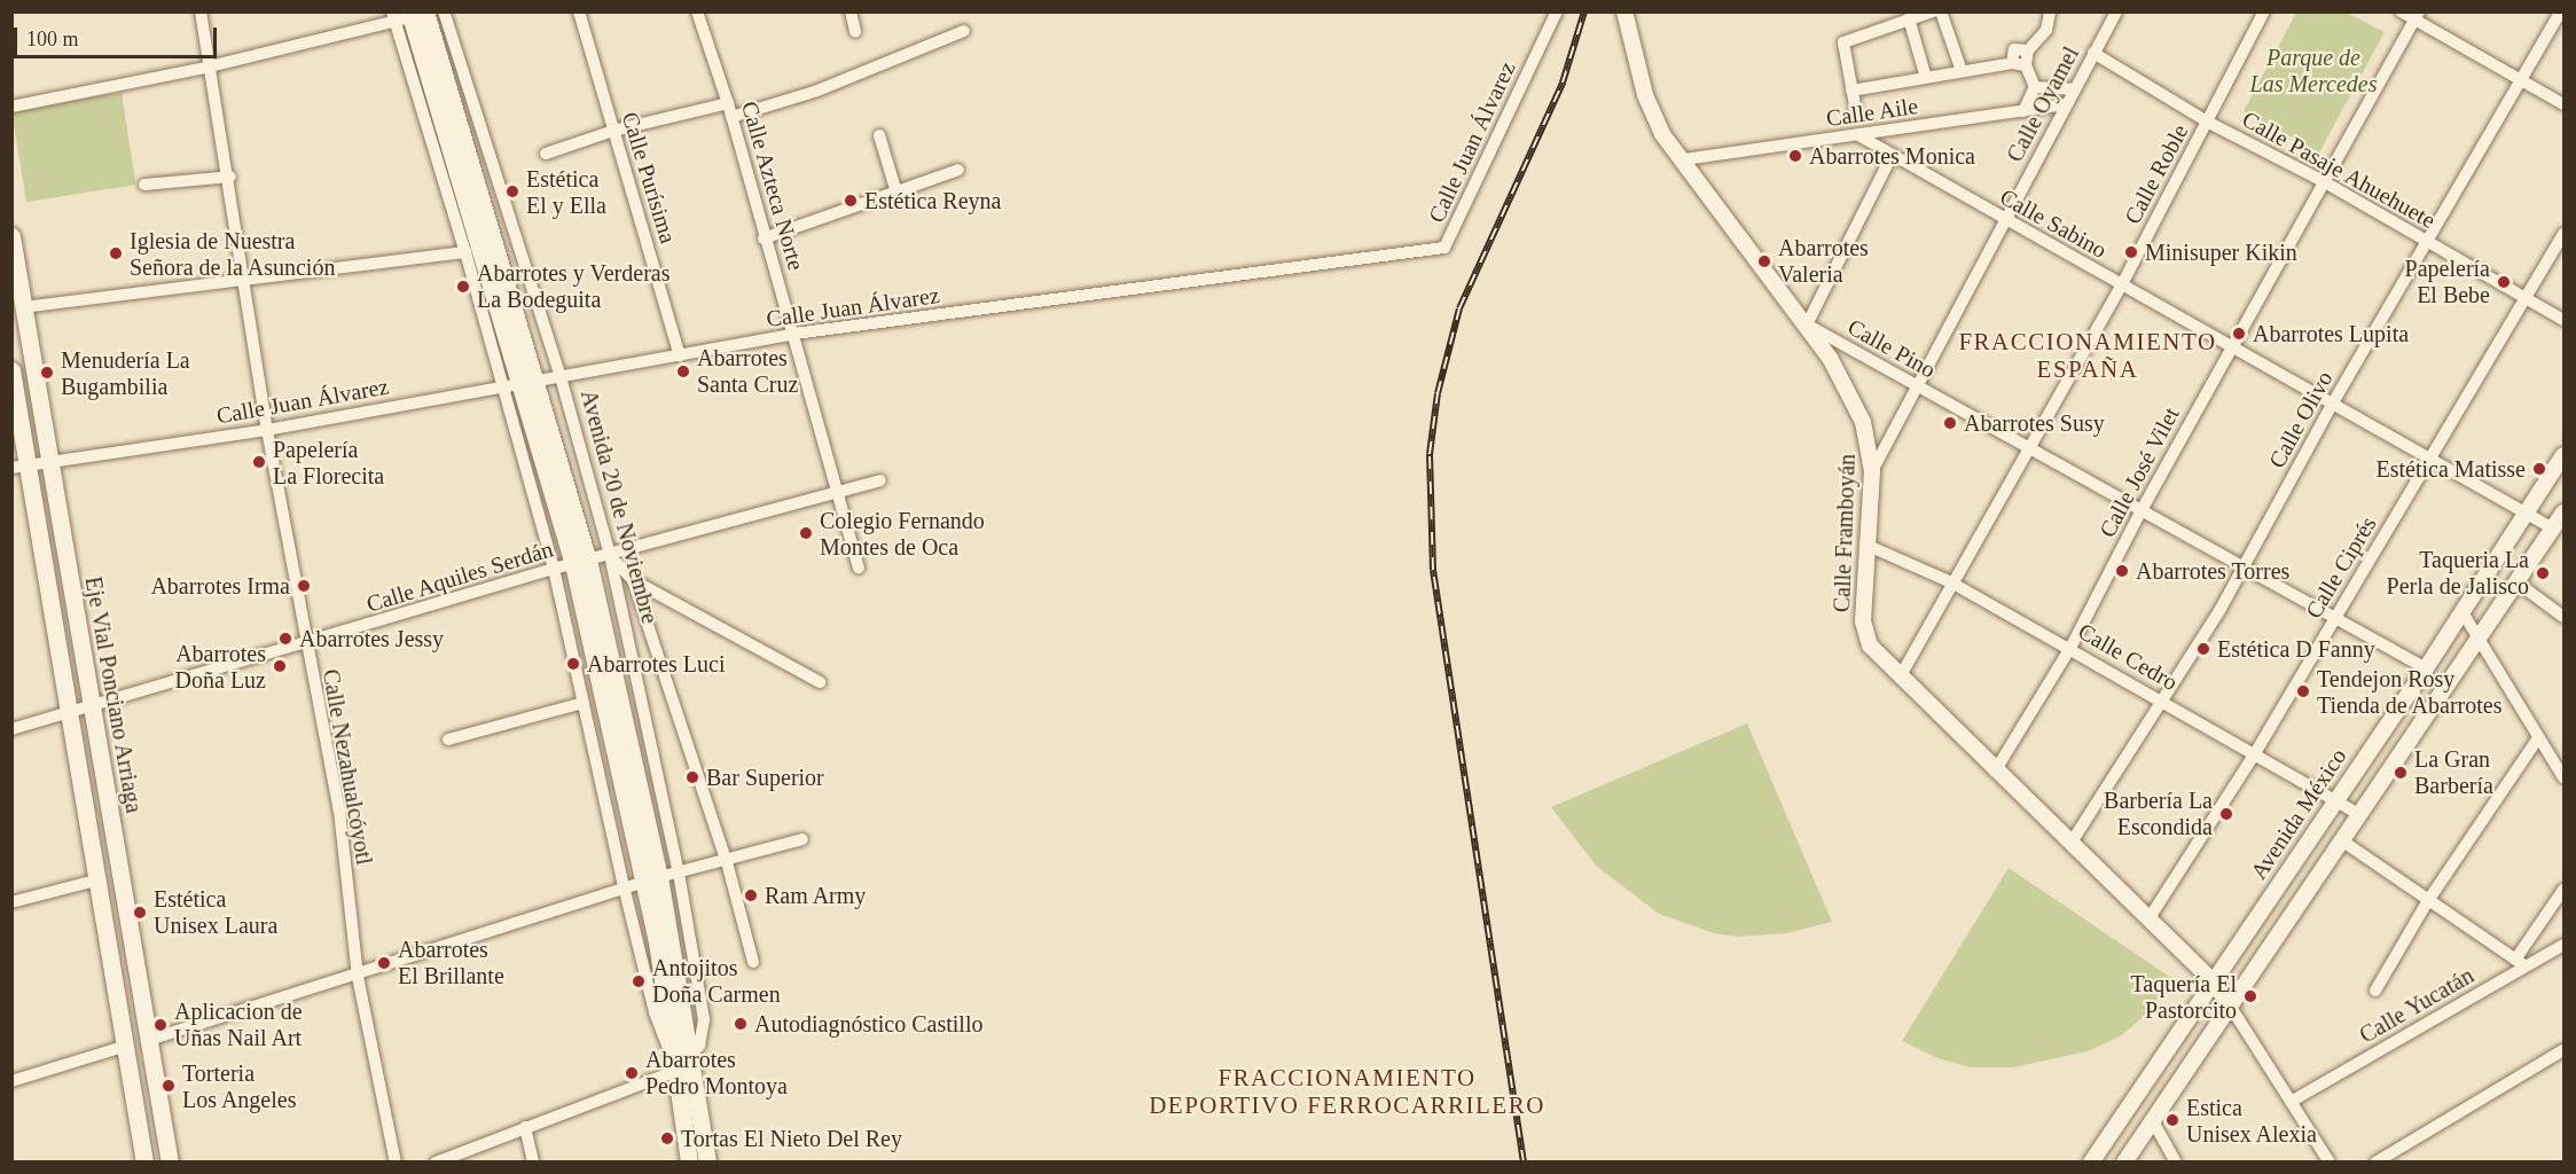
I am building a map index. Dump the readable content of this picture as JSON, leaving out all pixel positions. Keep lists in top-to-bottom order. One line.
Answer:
{"streets":{"main road":["Avenida 20 de Noviembre","Eje Vial Ponciano Arriaga"],"street":["Calle Oyamel","Calle Aile","Calle Juan Álvarez","Calle Pasaje Ahuehuete","Calle Roble","Calle Purísima","Calle Azteca Norte","Calle Sabino","Calle Pino","Calle Olivo","Calle José Vilet","Calle Framboyán","Calle Ciprés","Calle Aquiles Serdán","Calle Cedro","Calle Nezahualcóyotl","Avenida México","Calle Yucatán"]},"crossings":[["Calle Oyamel","Calle Aile"],["Calle Oyamel","Calle Pasaje Ahuehuete"],["Calle Oyamel","Calle Sabino"],["Calle Oyamel","Calle Pino"],["Calle Oyamel","Calle Framboyán"],["Calle Aile","Calle Sabino"],["Calle Aile","Calle Framboyán"],["Calle Juan Álvarez","Calle Purísima"],["Calle Juan Álvarez","Calle Azteca Norte"],["Calle Juan Álvarez","Avenida 20 de Noviembre"],["Calle Juan Álvarez","Eje Vial Ponciano Arriaga"],["Calle Juan Álvarez","Calle Nezahualcóyotl"],["Calle Pasaje Ahuehuete","Calle Roble"],["Calle Pasaje Ahuehuete","Calle Olivo"],["Calle Pasaje Ahuehuete","Calle José Vilet"],["Calle Pasaje Ahuehuete","Calle Ciprés"],["Calle Roble","Calle Sabino"],["Calle Roble","Calle Pino"],["Calle Roble","Calle Framboyán"],["Calle Roble","Calle Cedro"],["Calle Azteca Norte","Calle Aquiles Serdán"],["Calle Sabino","Calle Olivo"],["Calle Sabino","Calle José Vilet"],["Calle Sabino","Calle Ciprés"],["Calle Sabino","Avenida México"],["Calle Pino","Calle Olivo"],["Calle Pino","Calle José Vilet"],["Calle Pino","Calle Framboyán"],["Calle Pino","Calle Ciprés"],["Calle Pino","Avenida México"],["Calle Olivo","Calle Framboyán"],["Calle Olivo","Calle Cedro"],["Calle José Vilet","Calle Framboyán"],["Calle José Vilet","Calle Cedro"],["Avenida 20 de Noviembre","Calle Aquiles Serdán"],["Calle Framboyán","Calle Ciprés"],["Calle Framboyán","Calle Cedro"],["Calle Framboyán","Avenida México"],["Calle Ciprés","Calle Cedro"],["Calle Aquiles Serdán","Eje Vial Ponciano Arriaga"],["Calle Aquiles Serdán","Calle Nezahualcóyotl"],["Calle Cedro","Avenida México"]],"districts":["FRACCIONAMIENTO ESPAÑA","FRACCIONAMIENTO DEPORTIVO FERROCARRILERO"],"parks":["Parque de Las Mercedes"],"places":["Abarrotes Monica","Estética El y Ella","Estética Reyna","Minisuper Kikin","Iglesia de Nuestra Señora de la Asunción","Abarrotes Valeria","Papelería El Bebe","Abarrotes y Verderas La Bodeguita","Abarrotes Lupita","Abarrotes Santa Cruz","Menudería La Bugambilia","Abarrotes Susy","Papelería La Florecita","Estética Matisse","Colegio Fernando Montes de Oca","Abarrotes Torres","Taqueria La Perla de Jalisco","Abarrotes Irma","Abarrotes Jessy","Estética D Fanny","Abarrotes Luci","Abarrotes Doña Luz","Tendejon Rosy Tienda de Abarrotes","La Gran Barbería","Bar Superior","Barbería La Escondida","Ram Army","Estética Unisex Laura","Abarrotes El Brillante","Antojitos Doña Carmen","Taquería El Pastorcito","Autodiagnóstico Castillo","Aplicacion de Uñas Nail Art","Abarrotes Pedro Montoya","Torteria Los Angeles","Estica Unisex Alexia","Tortas El Nieto Del Rey"],"scale_bar":"100 m"}
